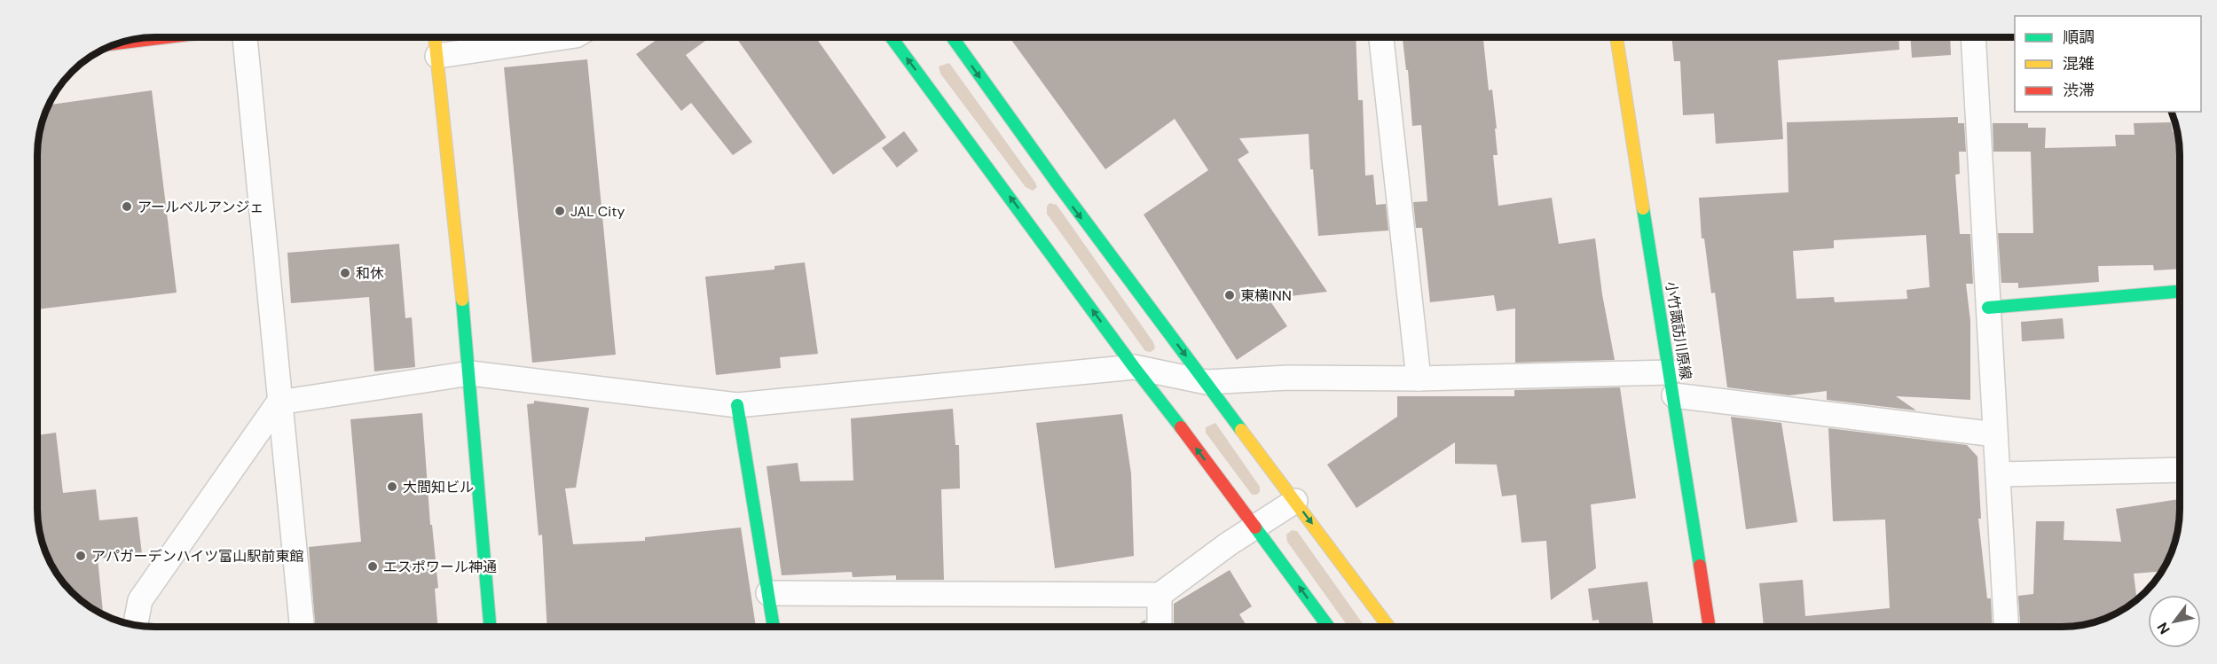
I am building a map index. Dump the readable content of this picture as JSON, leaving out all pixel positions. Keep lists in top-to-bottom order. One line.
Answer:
{"streets":{"street":["小竹諏訪川原線"]},"places":["アールベルアンジェ","JAL City","和休","東横INN","大間知ビル","アパガーデンハイツ富山駅前東館","エスポワール神通"],"legend":["順調","混雑","渋滞"],"north":"bottom left"}
